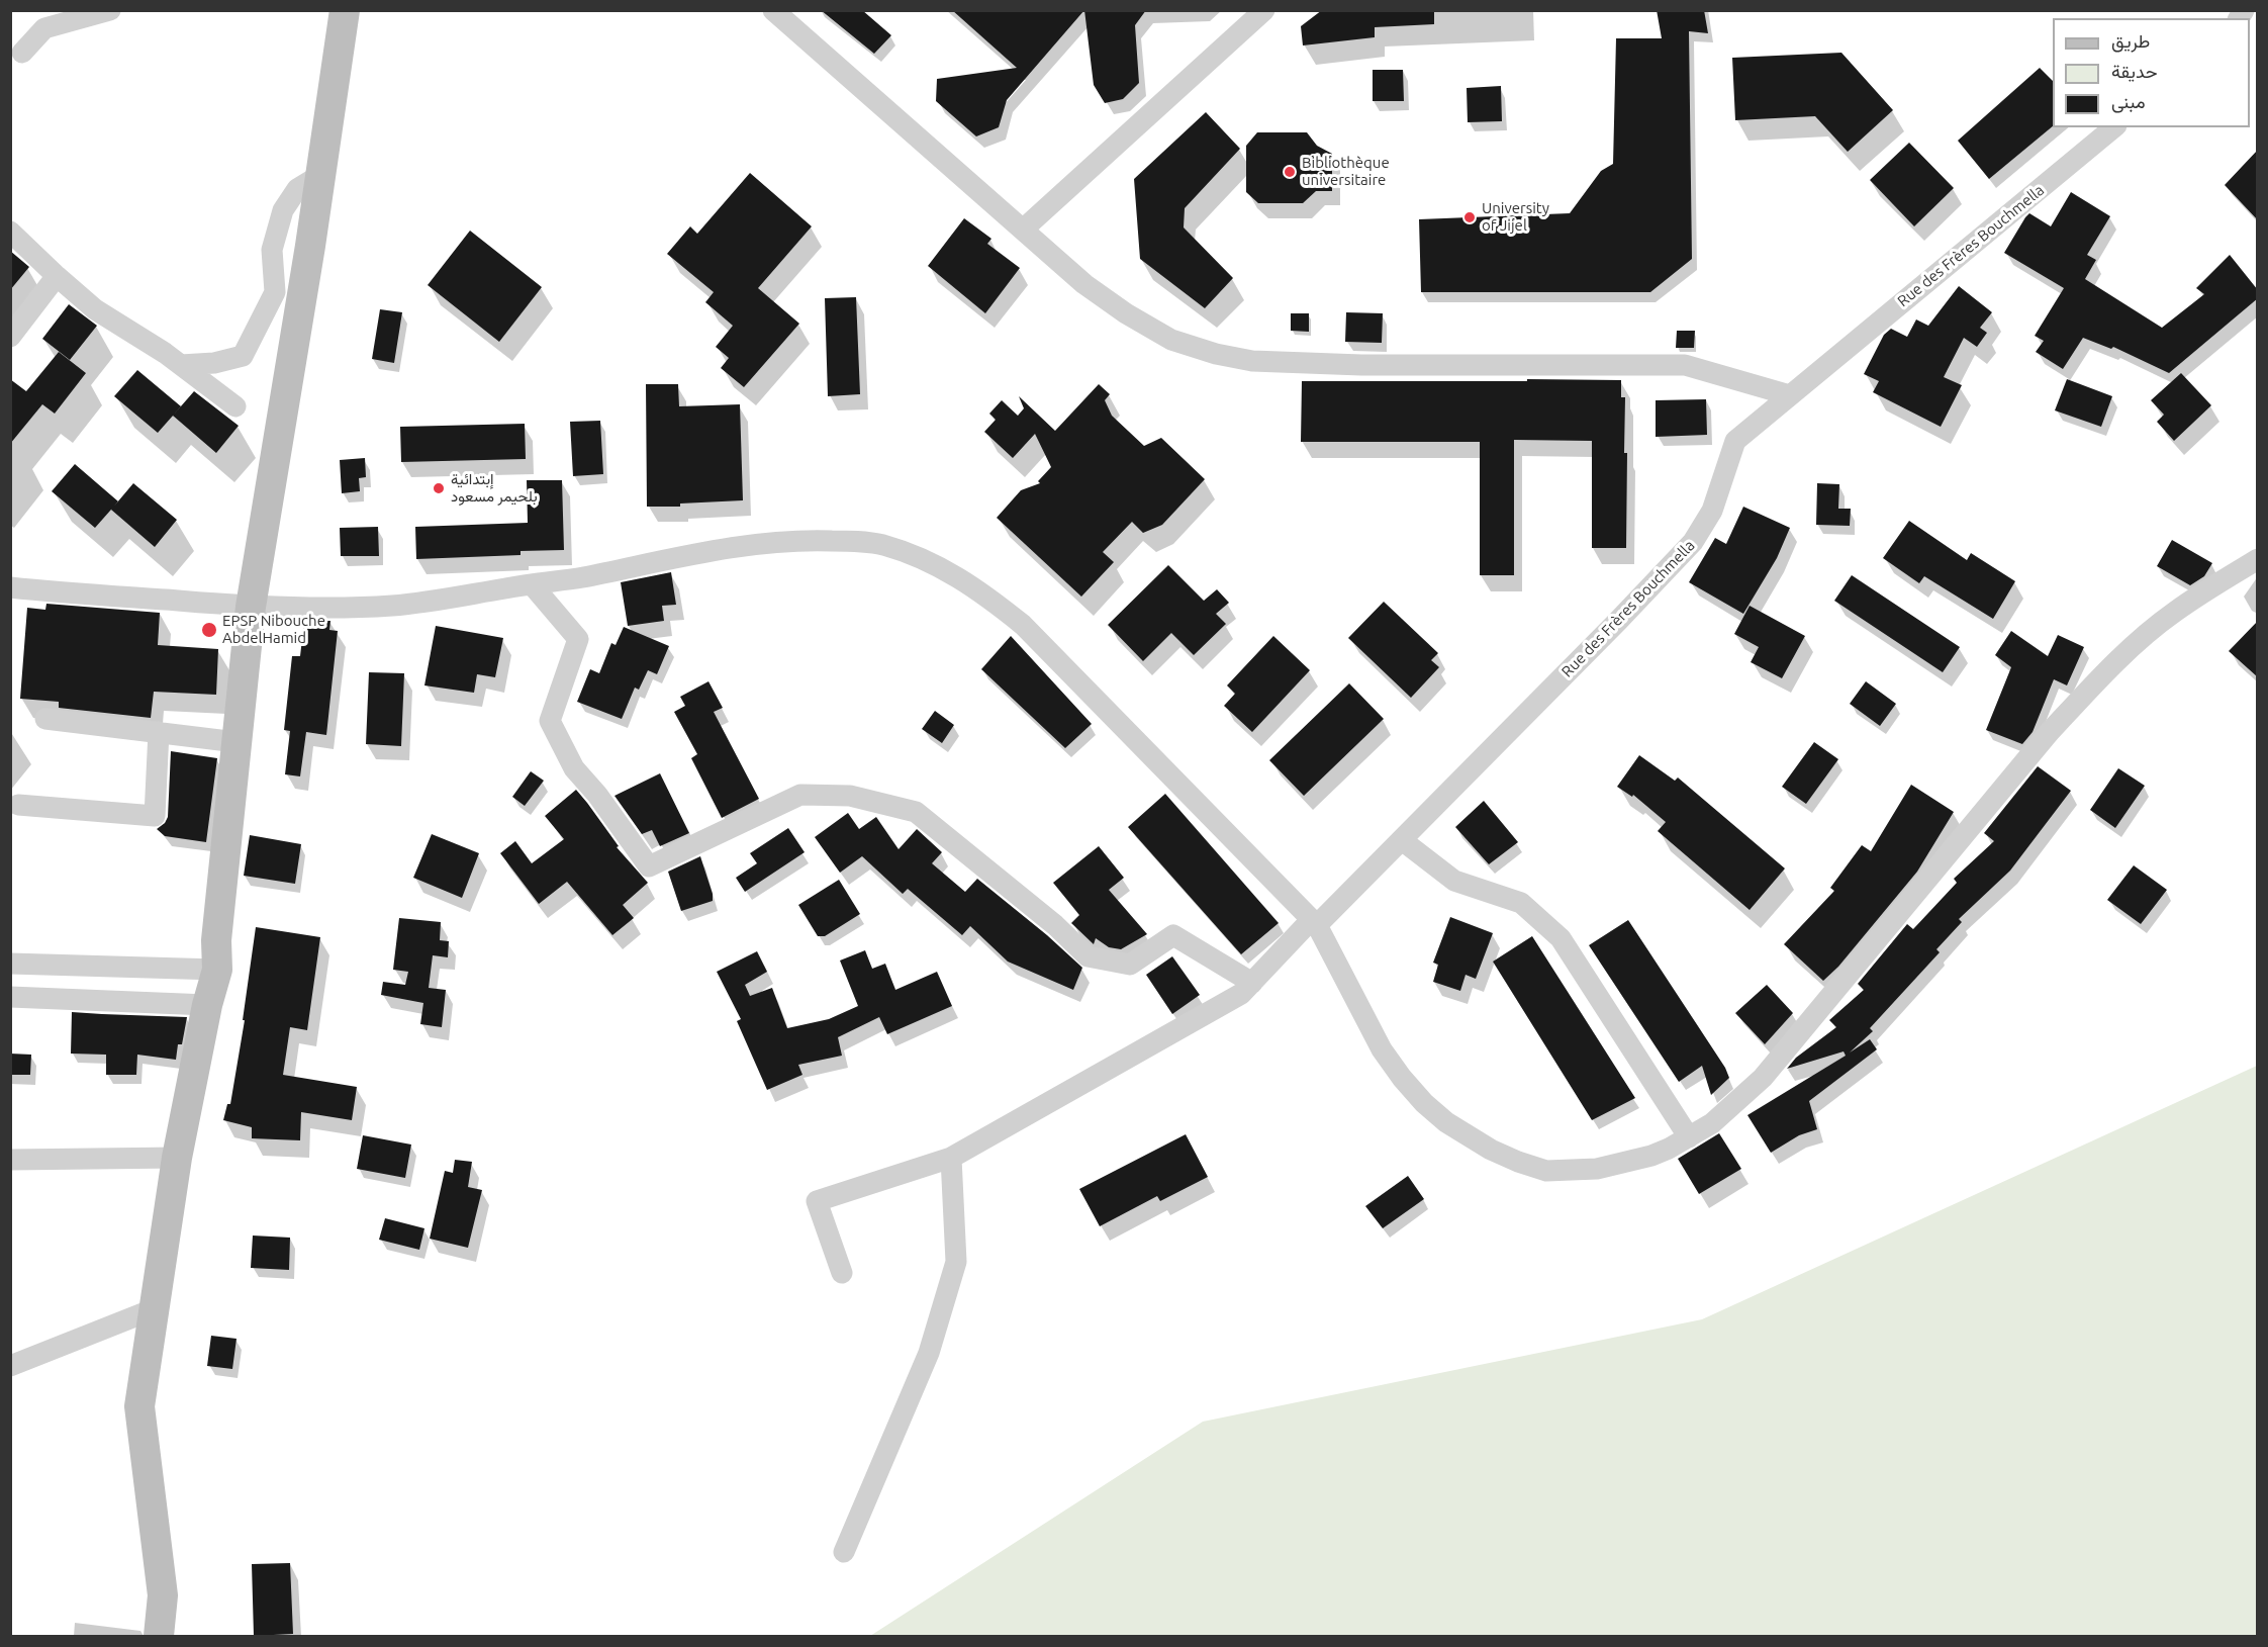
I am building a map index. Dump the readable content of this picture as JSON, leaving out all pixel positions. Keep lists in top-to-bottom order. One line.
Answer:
{"streets":{"street":["Rue des Frères Bouchmella"]},"places":["Bibliothèque universitaire","University of Jijel","إبتدائية بلحيمر مسعود","EPSP Nibouche AbdelHamid"],"legend":["طريق","حديقة","مبنى"]}
